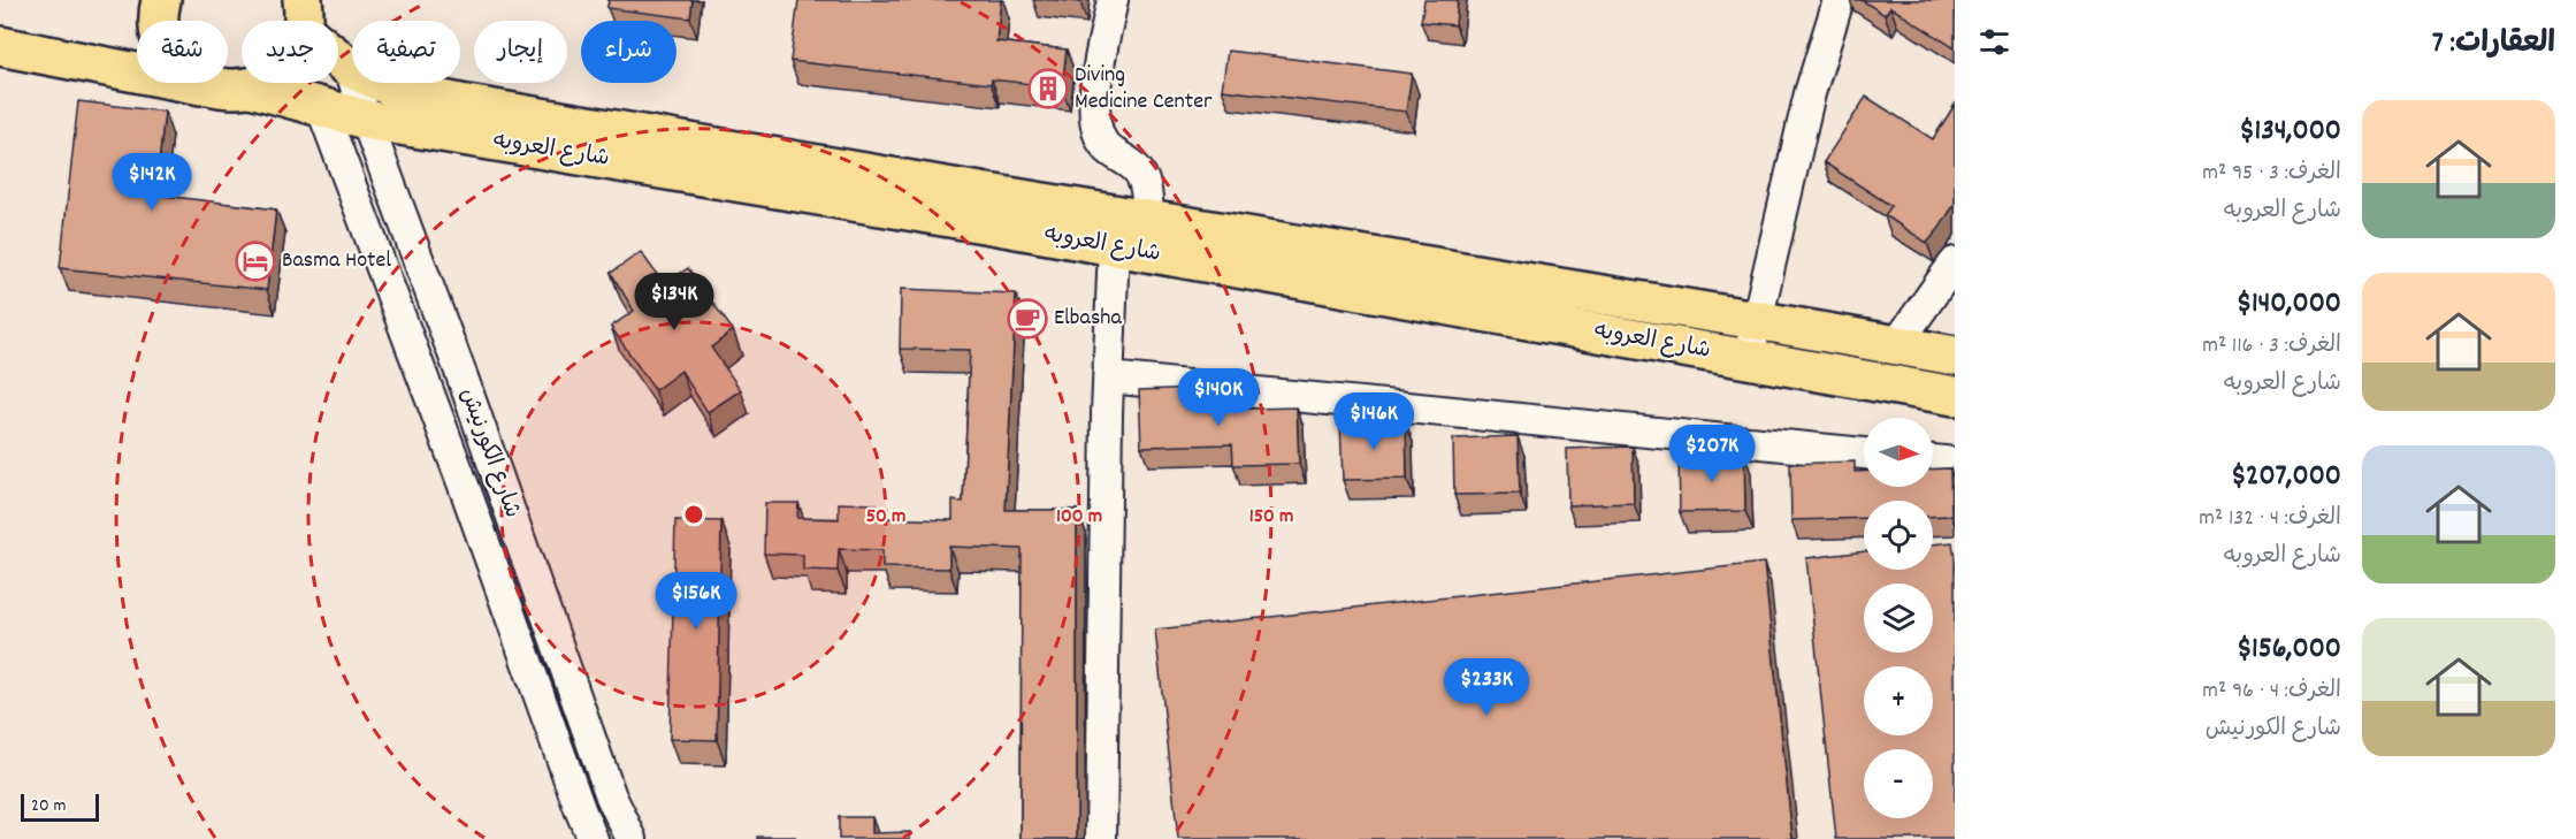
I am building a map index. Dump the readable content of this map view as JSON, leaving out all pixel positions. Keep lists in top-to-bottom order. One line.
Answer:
{"streets":{"main road":["شارع العروبه"],"street":["شارع الكورنيش"]},"crossings":[["شارع العروبه","شارع الكورنيش"]],"places":{"building":["Diving Medicine Center"],"hotel":["Basma Hotel"],"cafe":["Elbasha"]},"scale_bar":"20 m","north":"right","page":{"heading":"العقارات: 7","chip":["شراء","إيجار","تصفية","جديد","شقة"],"list":[{"name":"$134,000","note":"الغرف: 3 · 95 m² · شارع العروبه"},{"name":"$140,000","note":"الغرف: 3 · 116 m² · شارع العروبه"},{"name":"$207,000","note":"الغرف: 4 · 132 m² · شارع العروبه"},{"name":"$156,000","note":"الغرف: 4 · 96 m² · شارع الكورنيش"}],"price":["$142K","$134K","$140K","$146K","$207K","$156K","$233K"],"map_buttons":["+","−"],"scale":"20 m"},"rings":["50 m","100 m","150 m"]}
